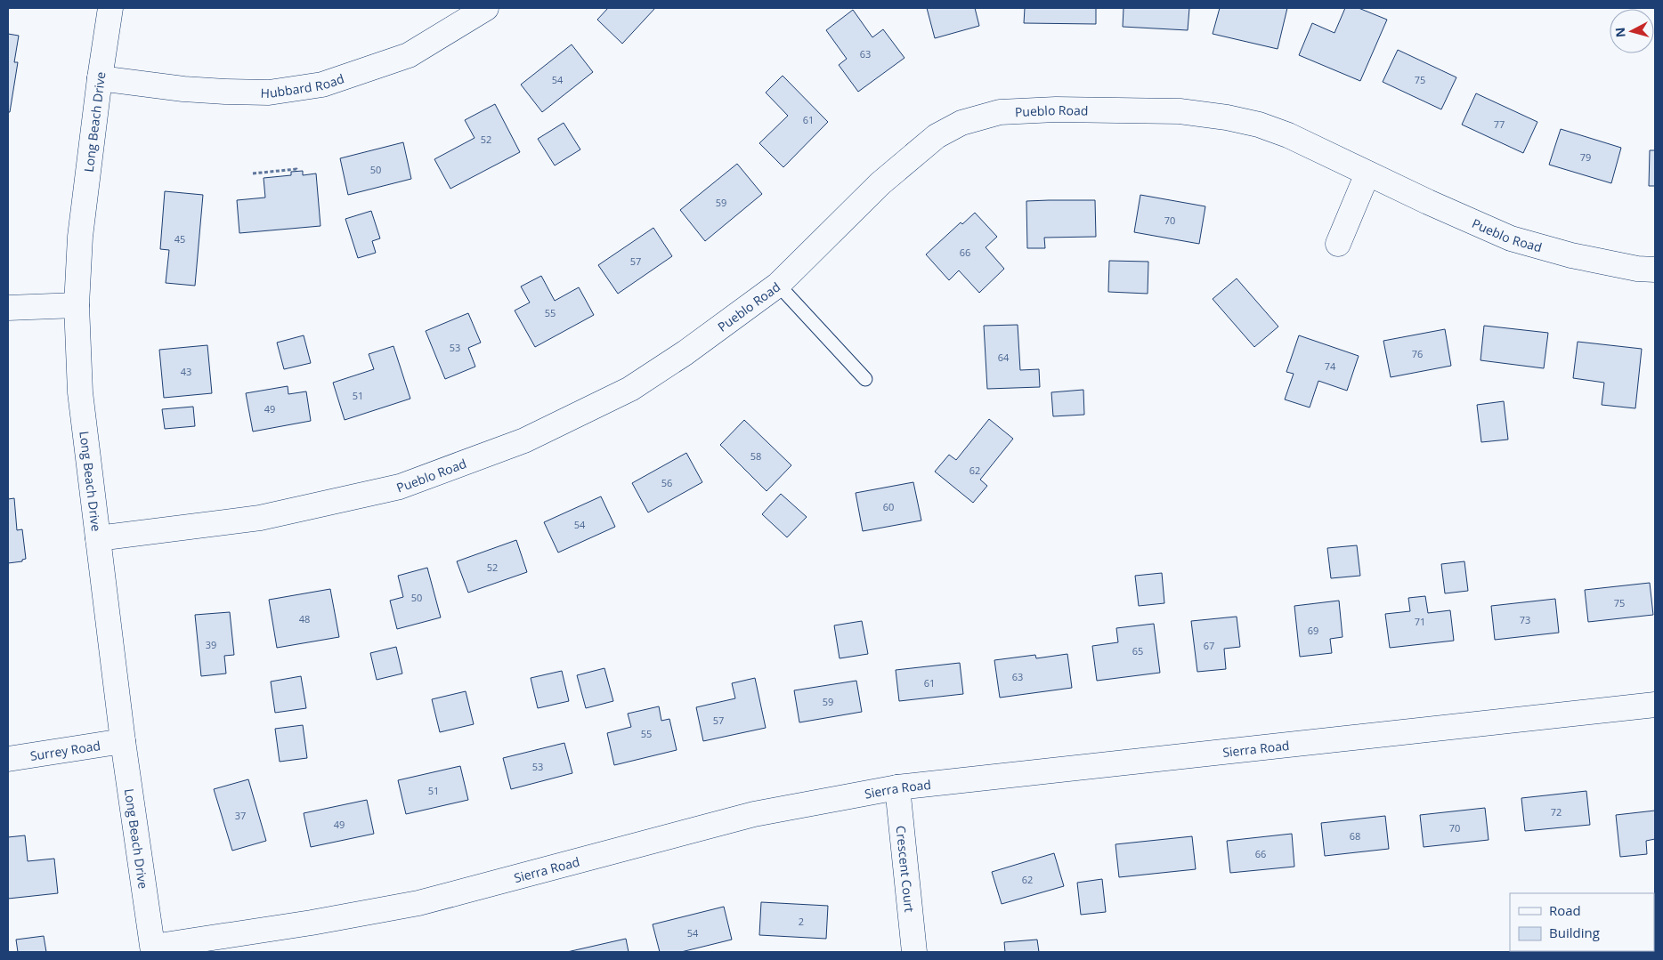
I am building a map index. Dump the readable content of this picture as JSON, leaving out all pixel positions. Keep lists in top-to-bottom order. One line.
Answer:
{"streets":{"street":["Hubbard Road","Pueblo Road","Long Beach Drive","Sierra Road","Surrey Road","Crescent Court"]},"crossings":[["Hubbard Road","Long Beach Drive"],["Pueblo Road","Long Beach Drive"],["Long Beach Drive","Sierra Road"],["Long Beach Drive","Surrey Road"],["Sierra Road","Crescent Court"]],"house_numbers":["63","54","75","61","77","52","79","50","59","70","45","66","57","55","53","76","64","74","43","51","49","58","62","56","60","54","52","50","75","48","73","71","69","39","67","65","63","61","59","57","55","53","51","72","37","49","70","68","66","62","2","54"],"legend":["Road","Building"],"north":"left"}
